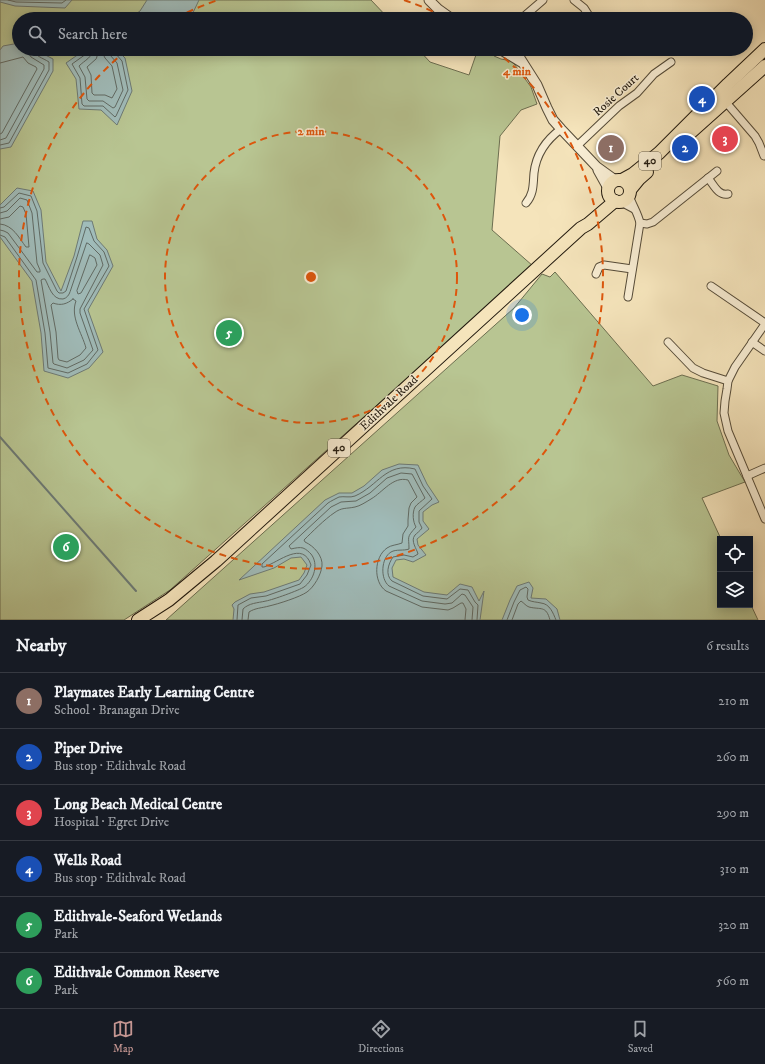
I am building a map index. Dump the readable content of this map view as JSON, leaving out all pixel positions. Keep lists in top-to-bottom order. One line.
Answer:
{"streets":{"highway":["40","Edithvale Road"],"street":["Rosie Court"]},"page":{"search":"Search here","pins":["4","3","1","2","5","6"],"heading":["Nearby","6 results"],"list":[{"mark":"1","name":"Playmates Early Learning Centre","note":"School · Branagan Drive","value":"210 m"},{"mark":"2","name":"Piper Drive","note":"Bus stop · Edithvale Road","value":"260 m"},{"mark":"3","name":"Long Beach Medical Centre","note":"Hospital · Egret Drive","value":"290 m"},{"mark":"4","name":"Wells Road","note":"Bus stop · Edithvale Road","value":"310 m"},{"mark":"5","name":"Edithvale-Seaford Wetlands","note":"Park","value":"320 m"},{"mark":"6","name":"Edithvale Common Reserve","note":"Park","value":"560 m"}],"nav":["Map","Directions","Saved"]},"rings":["4 min","2 min"]}
